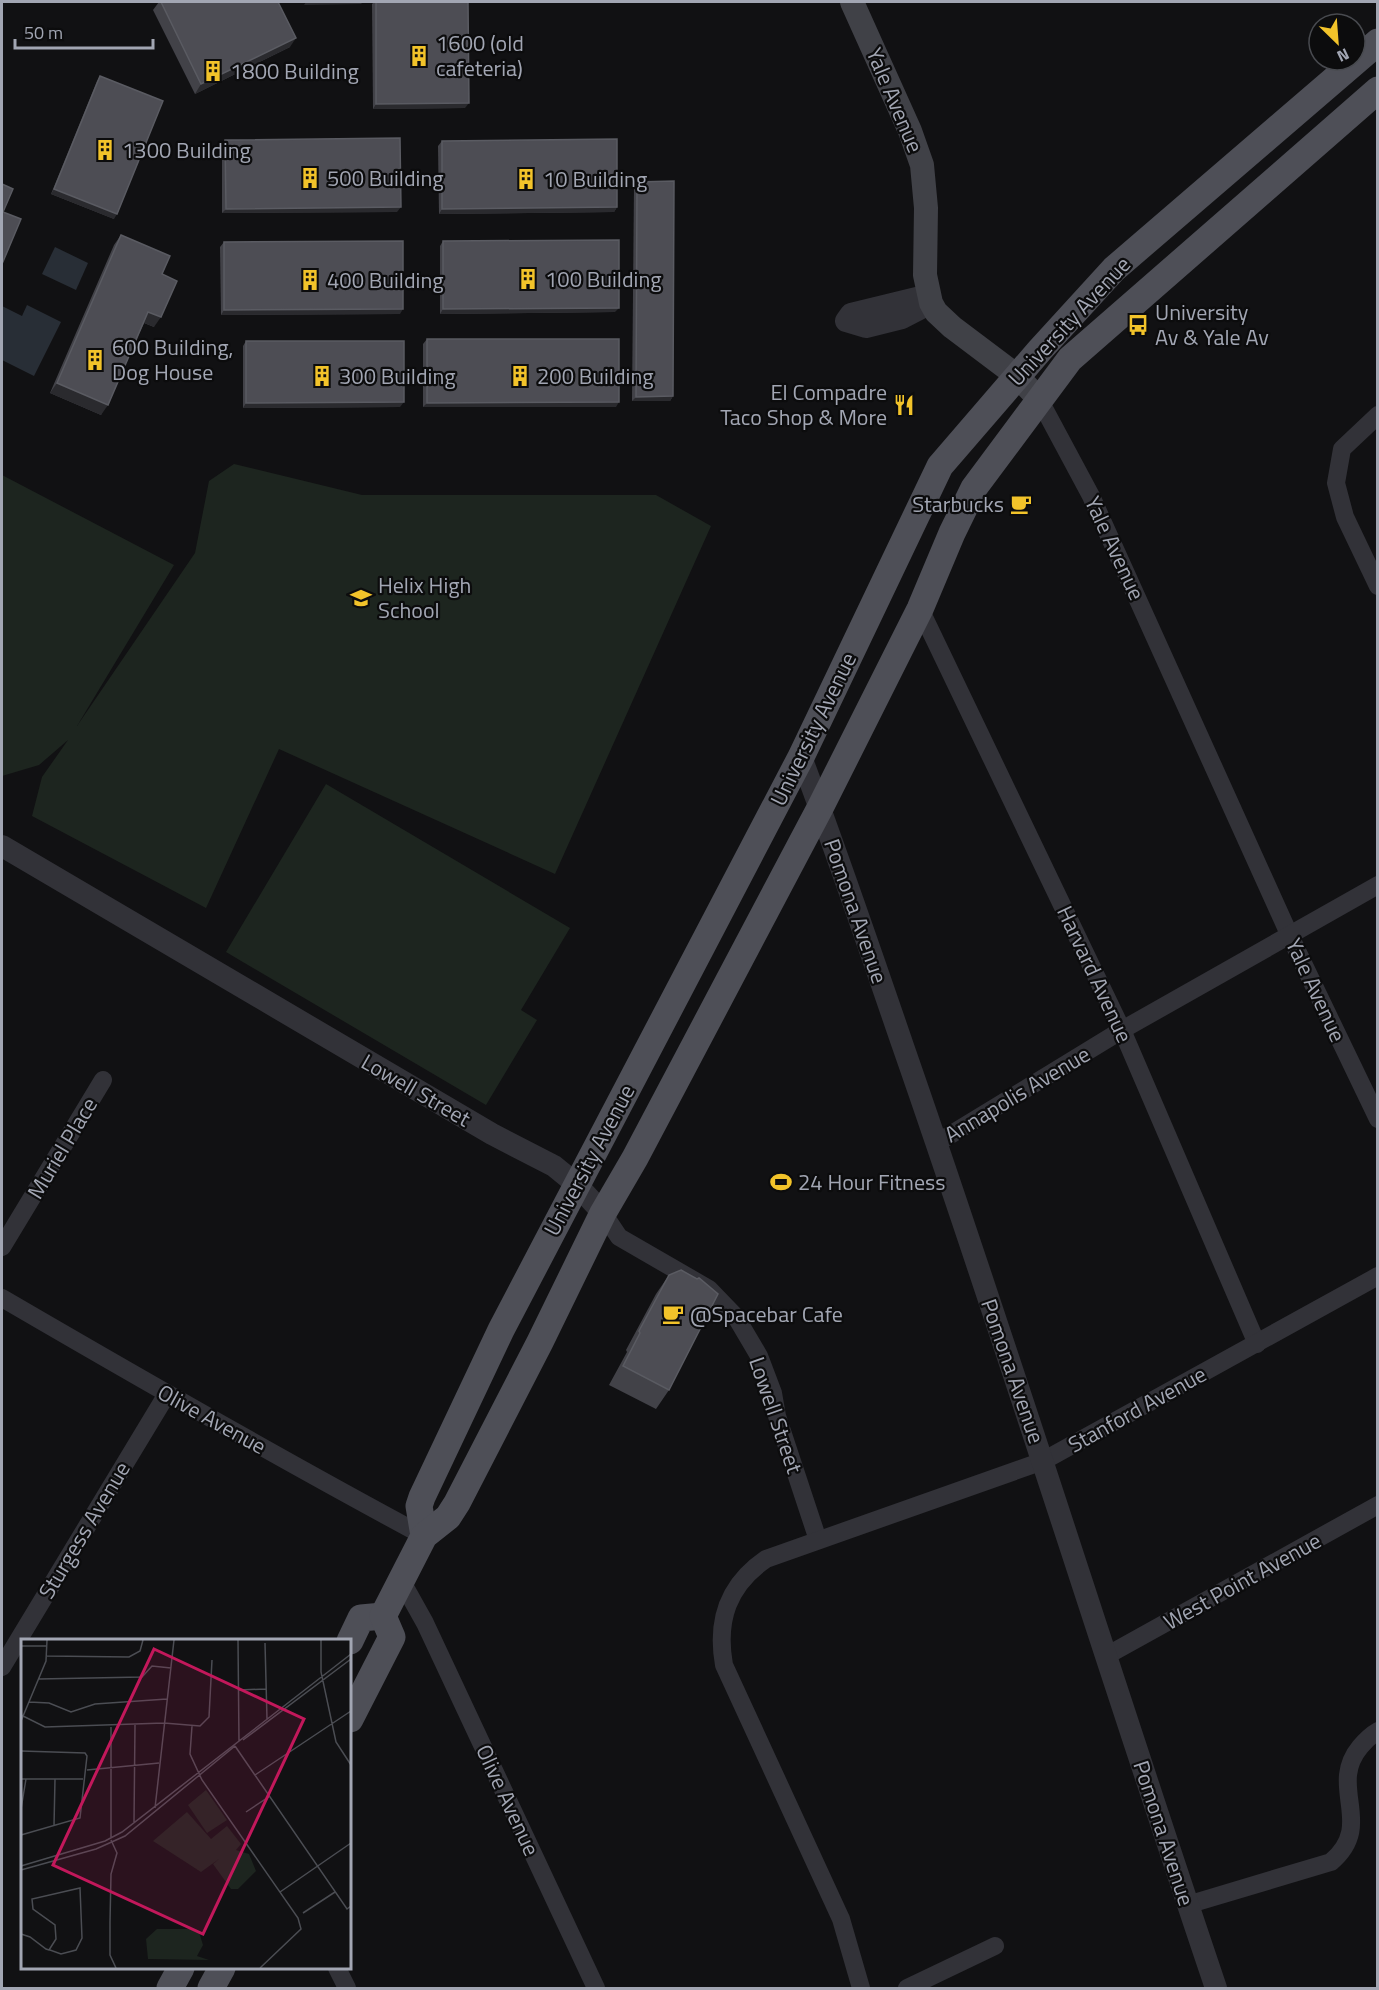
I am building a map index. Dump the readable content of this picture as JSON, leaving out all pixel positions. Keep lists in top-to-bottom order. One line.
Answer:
{"streets":{"main road":["Yale Avenue","University Avenue"],"street":["Pomona Avenue","Harvard Avenue","Lowell Street","Annapolis Avenue","Muriel Place","Stanford Avenue","Olive Avenue","Sturgess Avenue","West Point Avenue"]},"crossings":[["Yale Avenue","University Avenue"],["Yale Avenue","Annapolis Avenue"],["University Avenue","Pomona Avenue"],["University Avenue","Harvard Avenue"],["University Avenue","Lowell Street"],["University Avenue","Olive Avenue"],["Pomona Avenue","Annapolis Avenue"],["Pomona Avenue","Stanford Avenue"],["Pomona Avenue","West Point Avenue"],["Harvard Avenue","Annapolis Avenue"],["Harvard Avenue","Stanford Avenue"],["Lowell Street","Stanford Avenue"],["Olive Avenue","Sturgess Avenue"]],"places":{"building":["1600 (old cafeteria)","1800 Building","1300 Building","500 Building","10 Building","100 Building","400 Building","600 Building, Dog House","300 Building","200 Building"],"bus stop":["University Av & Yale Av"],"restaurant":["El Compadre Taco Shop & More"],"cafe":["Starbucks","@Spacebar Cafe"],"school or university":["Helix High School"],"sports":["24 Hour Fitness"]},"scale_bar":"50 m","north":"bottom right"}
